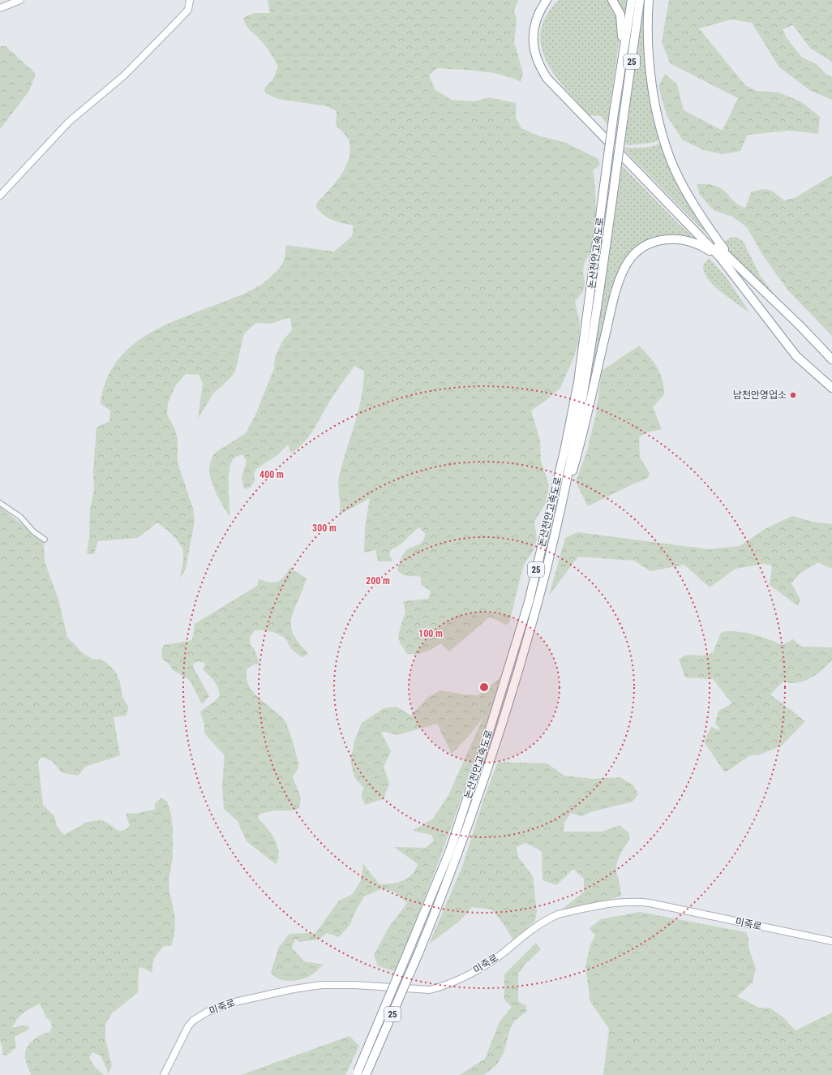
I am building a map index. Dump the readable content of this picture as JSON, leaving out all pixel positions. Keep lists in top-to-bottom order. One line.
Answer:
{"streets":{"highway":["25","논산천안고속도로"],"street":["미죽로"]},"places":["남천안영업소"],"rings":["400 m","300 m","200 m","100 m"]}
